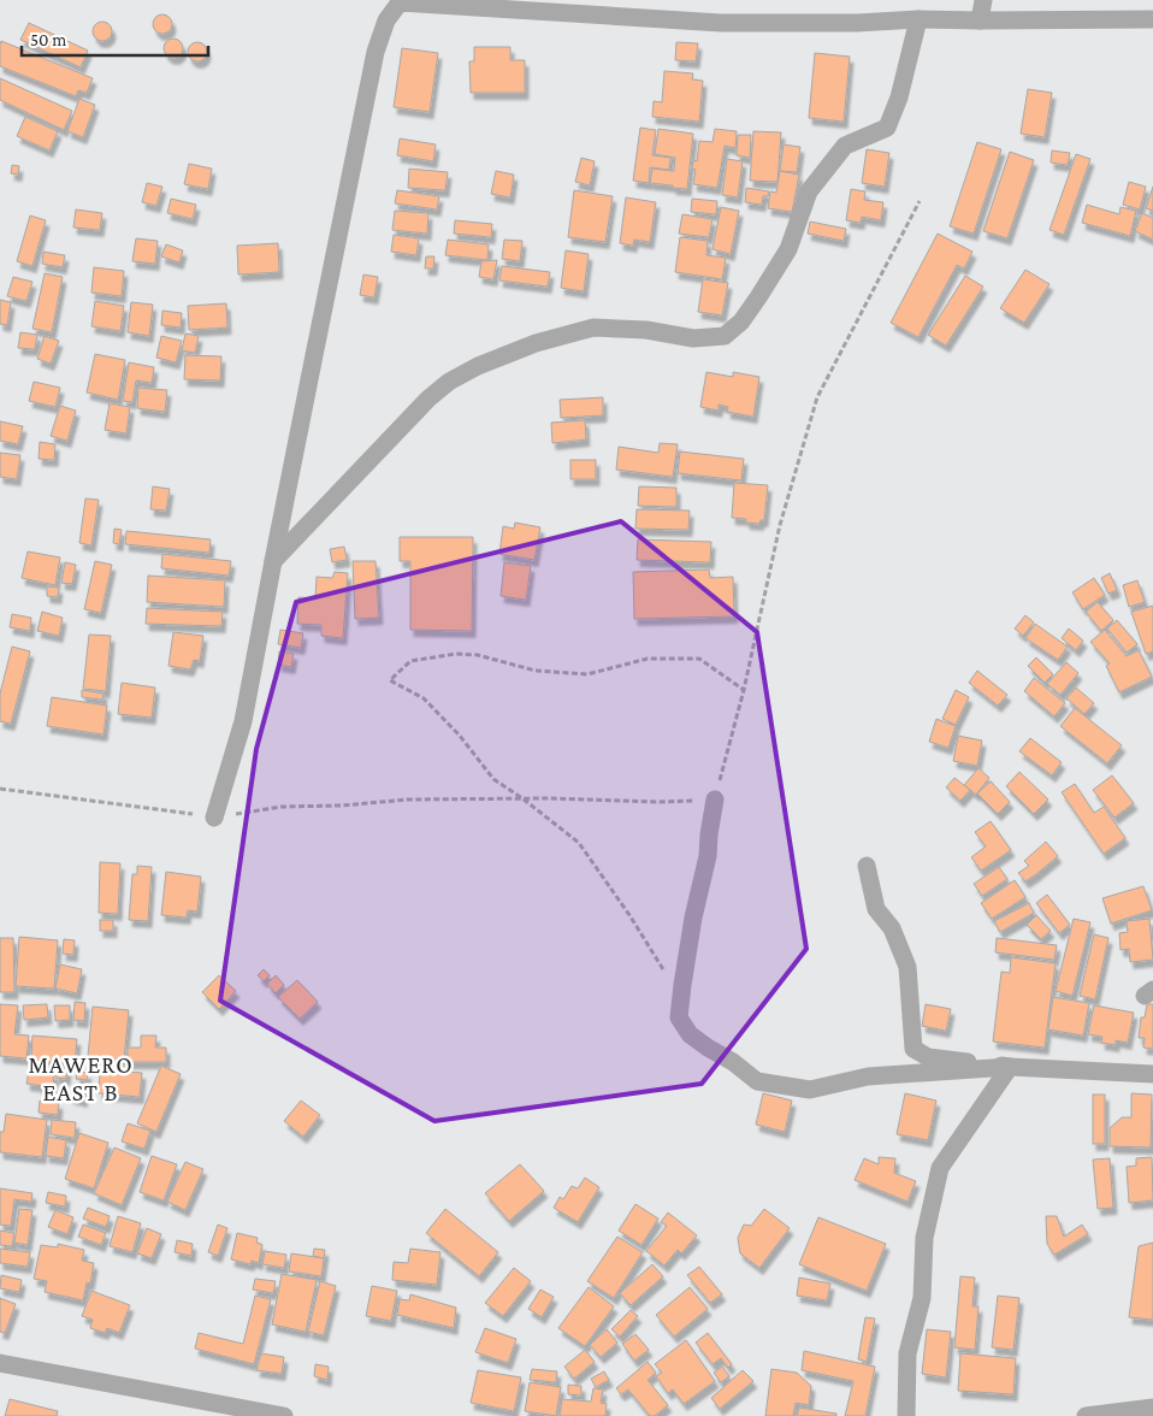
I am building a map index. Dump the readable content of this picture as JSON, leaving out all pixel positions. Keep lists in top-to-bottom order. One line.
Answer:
{"districts":["MAWERO EAST B"],"scale_bar":"50 m"}
